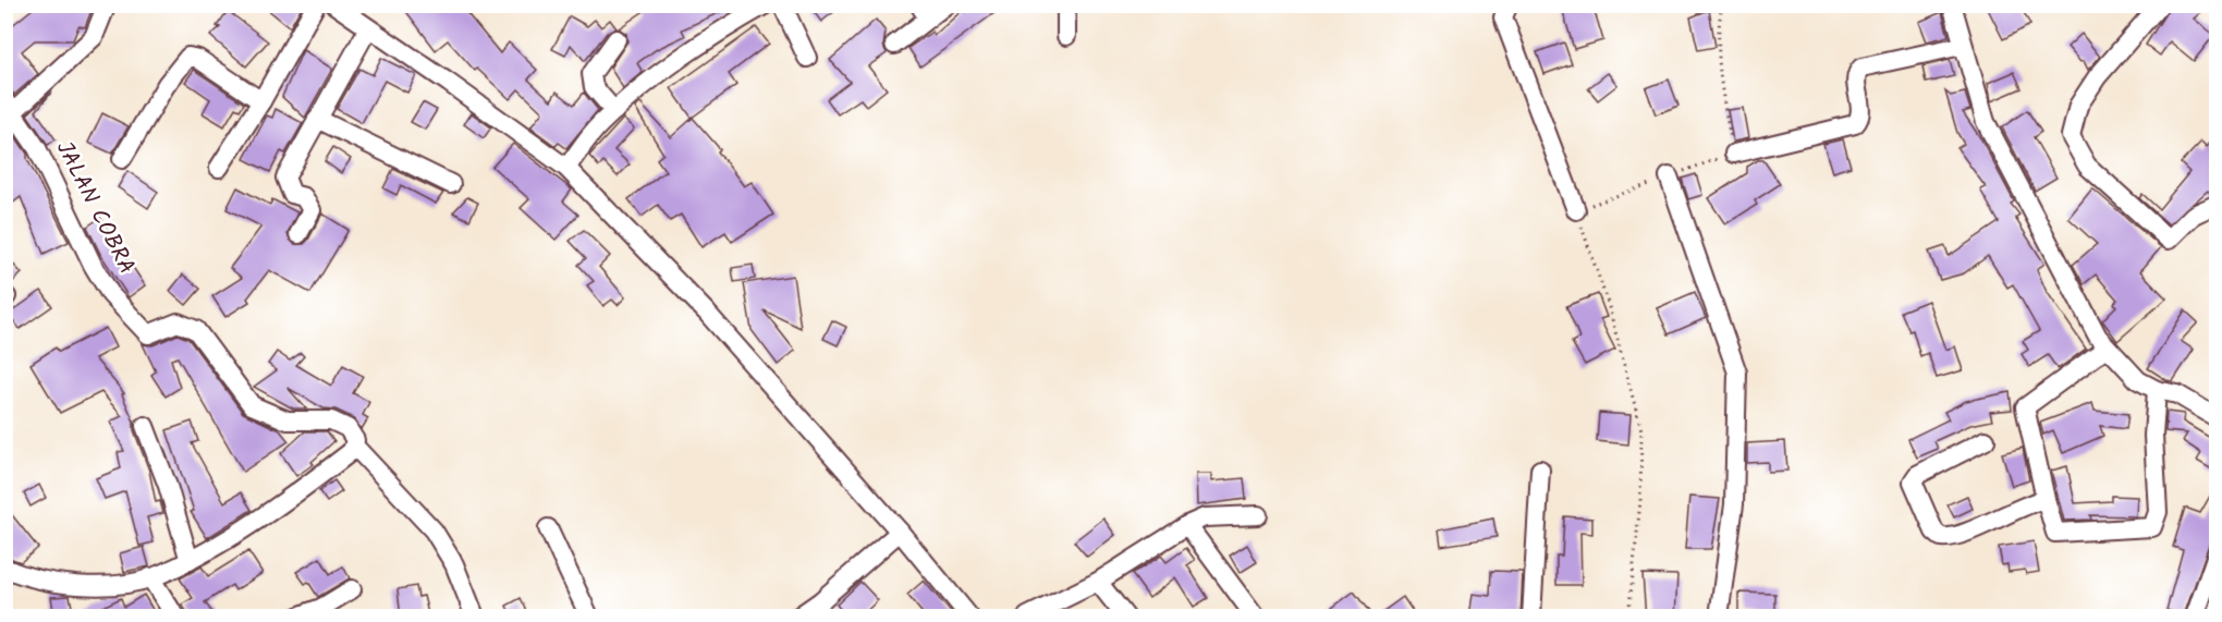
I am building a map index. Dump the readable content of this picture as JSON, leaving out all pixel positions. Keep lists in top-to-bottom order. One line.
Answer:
{"streets":{"street":["JALAN COBRA"]}}
